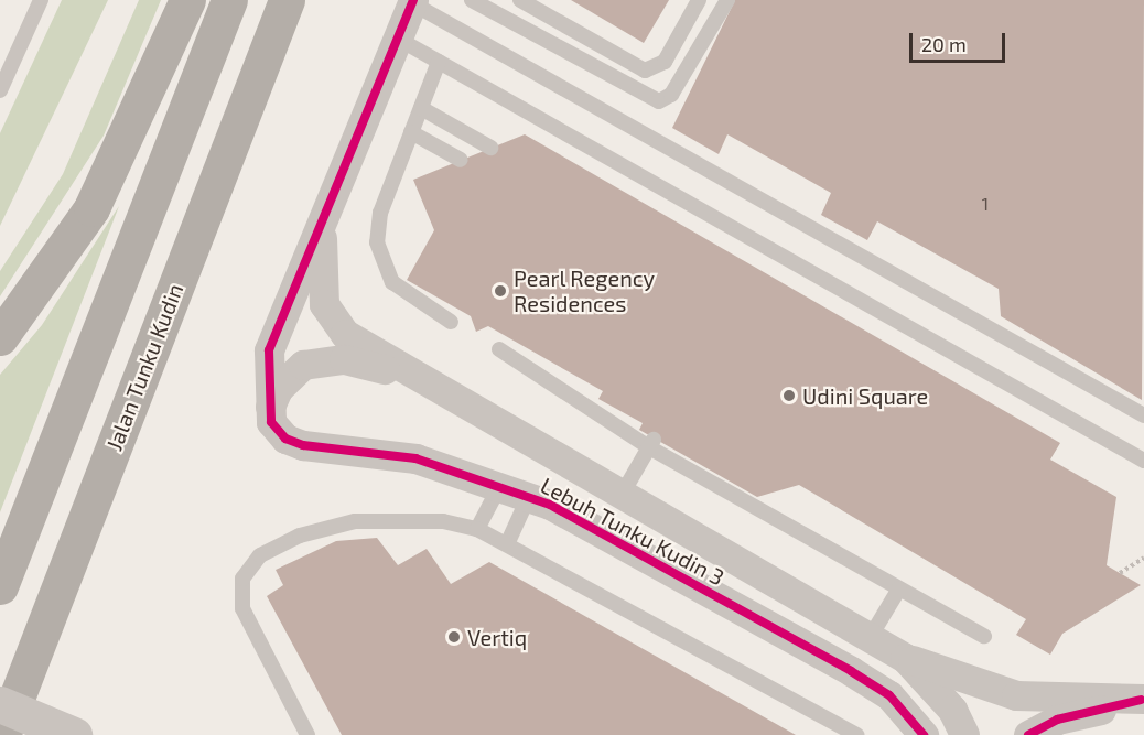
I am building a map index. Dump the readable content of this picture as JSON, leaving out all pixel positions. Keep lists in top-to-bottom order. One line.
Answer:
{"streets":{"highway":["Jalan Tunku Kudin"],"street":["Lebuh Tunku Kudin 3"]},"places":["Pearl Regency Residences","Udini Square","Vertiq"],"house_numbers":["1"],"scale_bar":"20 m"}
